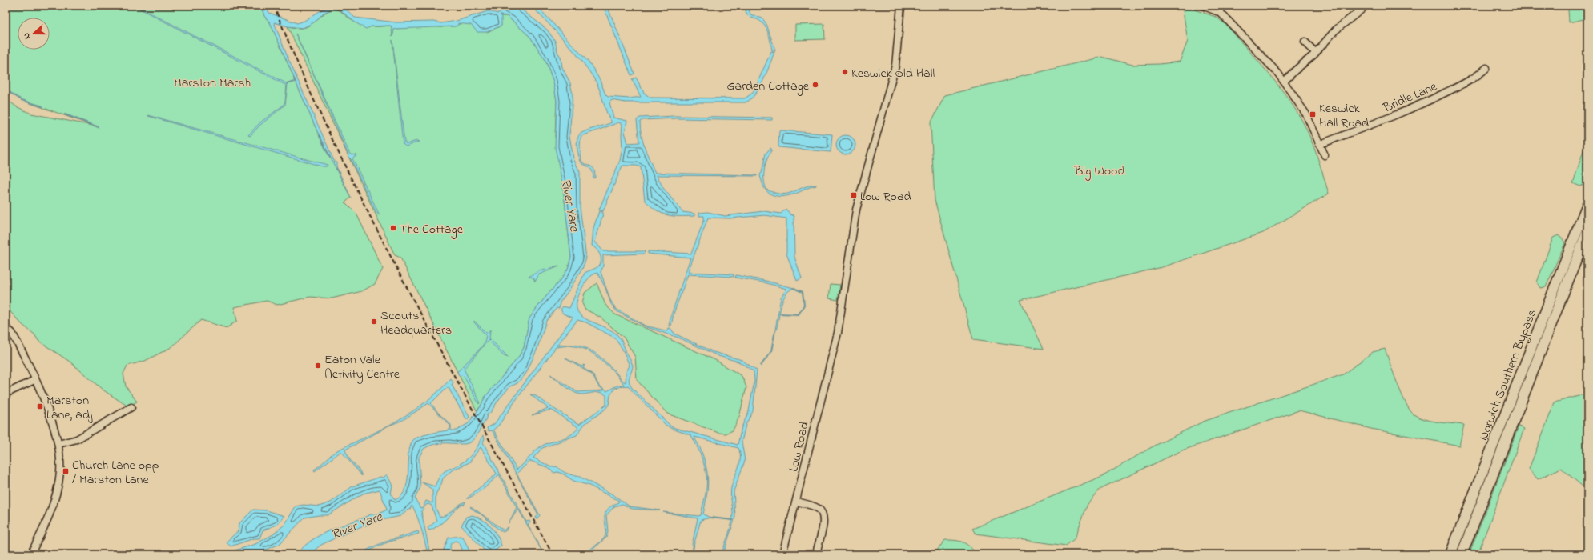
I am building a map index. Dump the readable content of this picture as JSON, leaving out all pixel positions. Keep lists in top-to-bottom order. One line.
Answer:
{"streets":{"highway":["Norwich Southern Bypass"],"street":["Bridle Lane","Low Road"]},"water":["River Yare"],"parks":["Marston Marsh","Big Wood"],"places":{"other":["Keswick Old Hall","Garden Cottage","The Cottage","Scouts Headquarters","Eaton Vale Activity Centre"],"transit":["Keswick Hall Road","Low Road","Marston Lane, adj","Church Lane opp / Marston Lane"]},"north":"left"}
